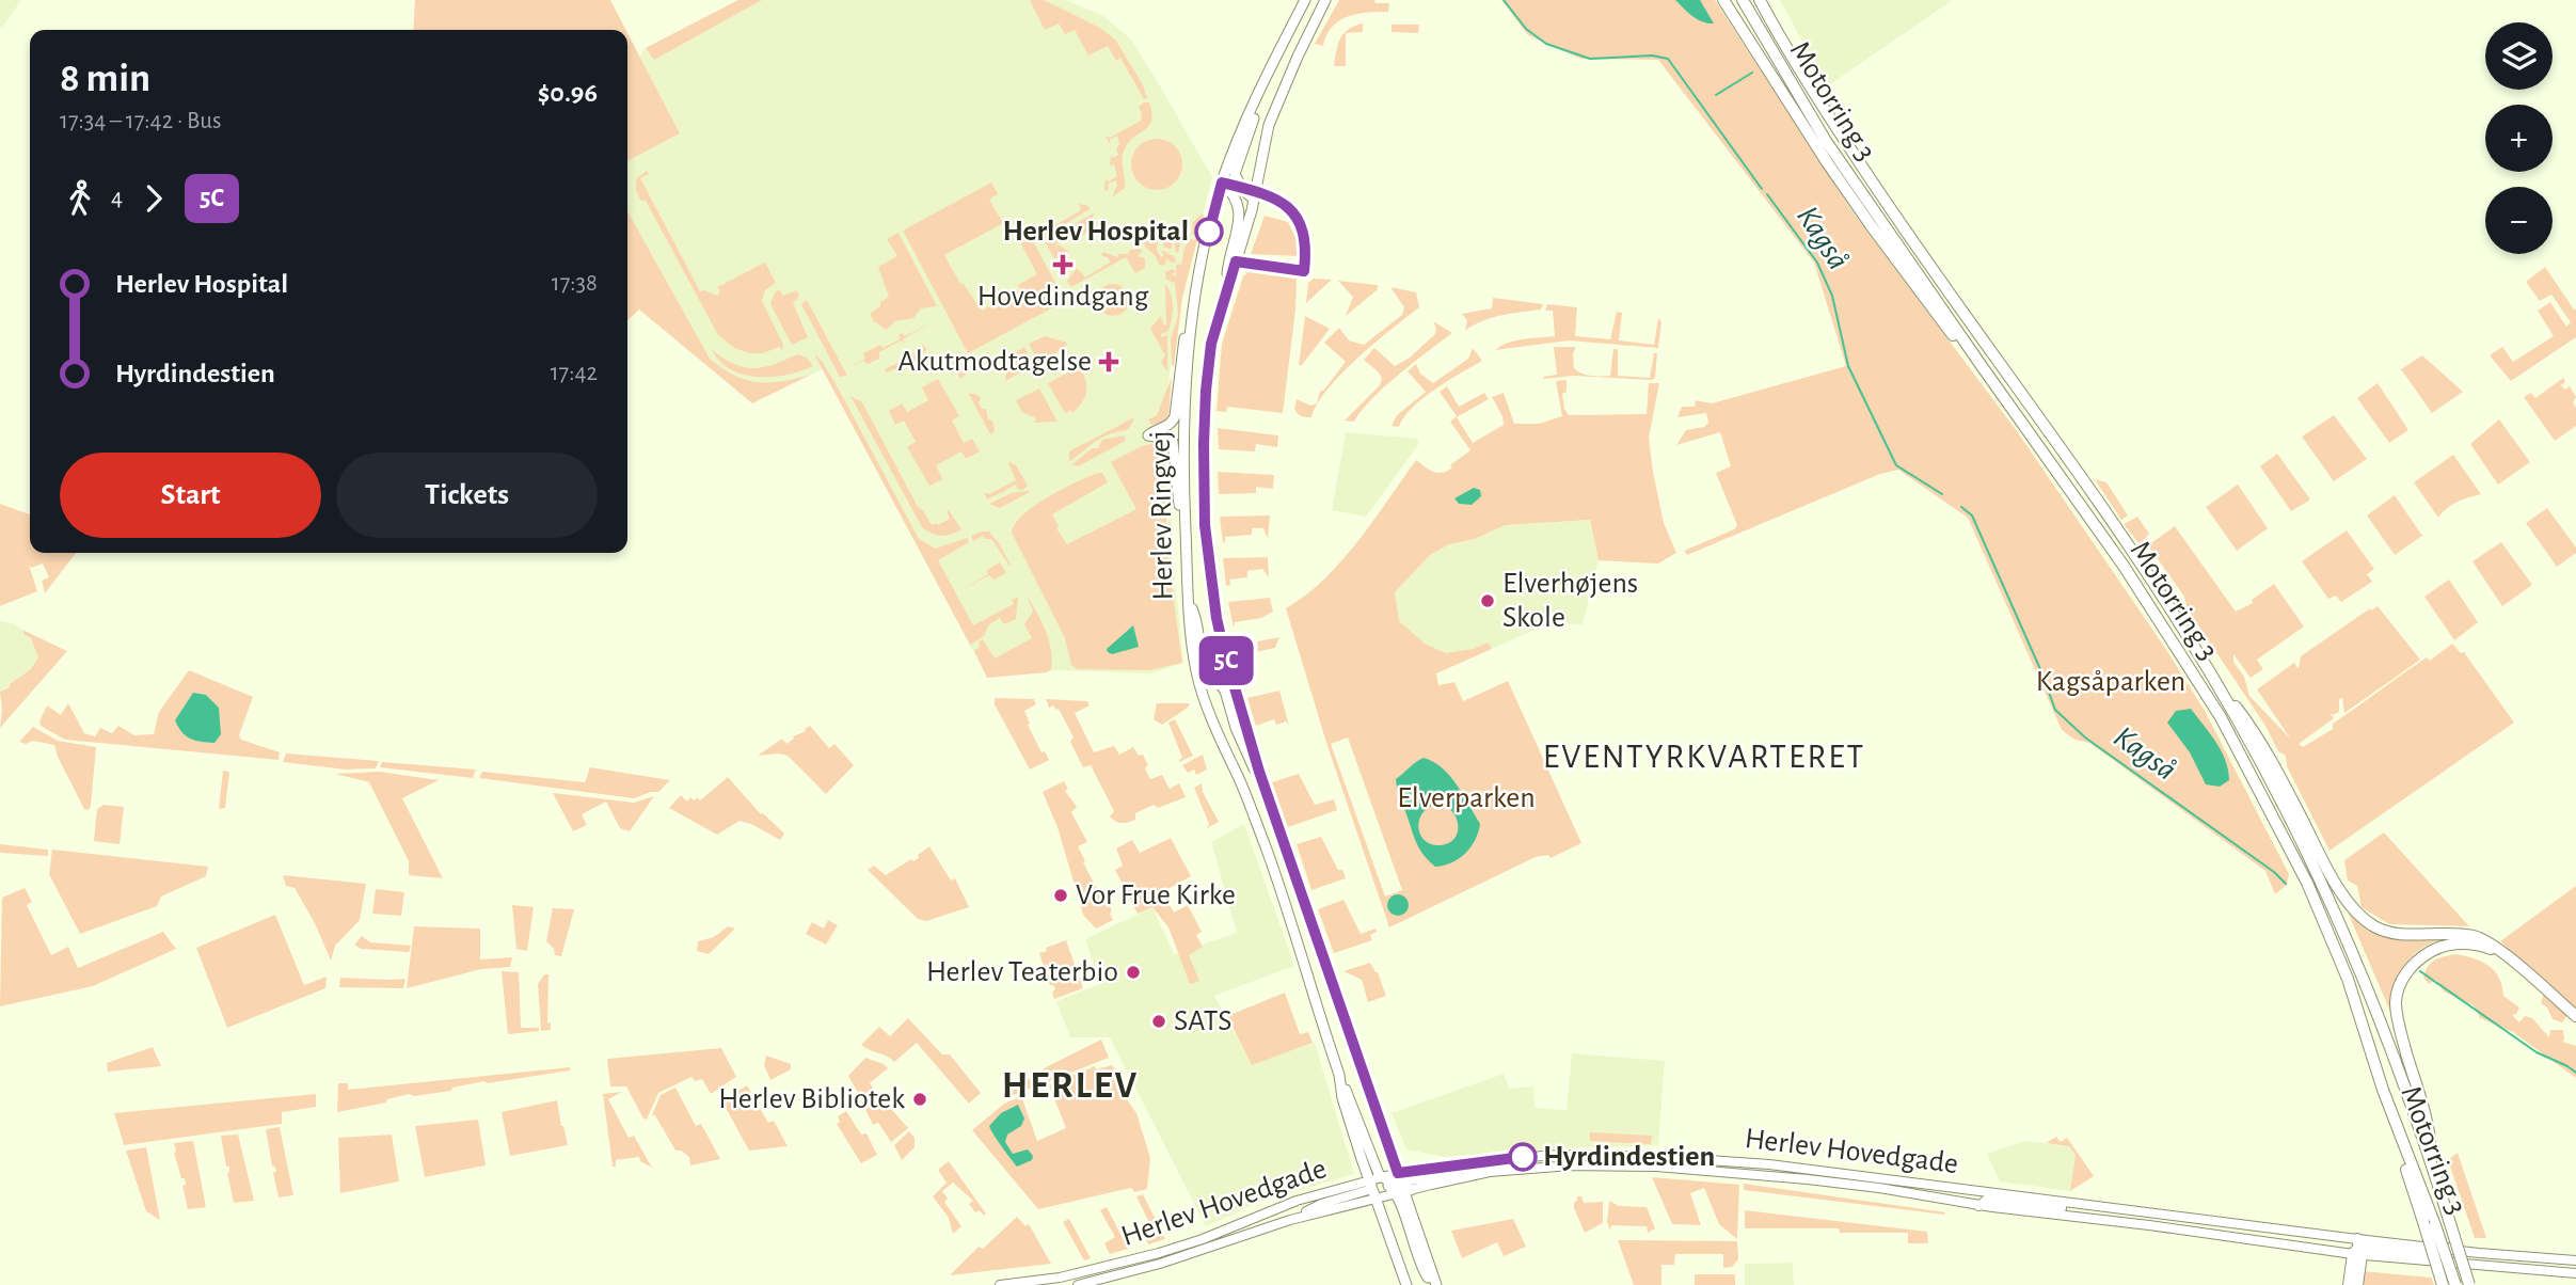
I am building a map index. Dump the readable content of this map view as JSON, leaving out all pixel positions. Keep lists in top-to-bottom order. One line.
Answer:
{"streets":{"highway":["Motorring 3"],"main road":["Herlev Ringvej","Herlev Hovedgade"]},"crossings":[["Herlev Ringvej","Herlev Hovedgade"]],"districts":["EVENTYRKVARTERET","HERLEV"],"water":["Kagså"],"parks":["Kagsåparken","Elverparken"],"places":{"other":["Herlev Hospital","Elverhøjens Skole","Vor Frue Kirke","Herlev Teaterbio","SATS","Herlev Bibliotek","Hyrdindestien"],"health":["Hovedindgang","Akutmodtagelse"]},"lines":["bus line 5C"],"page":{"on_map":"5C","map_buttons":["+","−"],"heading":["8 min","17:34 – 17:42 · Bus","$0.96"],"legs":["4","5C"],"list":[{"name":"Herlev Hospital","value":"17:38"},{"name":"Hyrdindestien","value":"17:42"}],"buttons":["Start","Tickets"]}}
